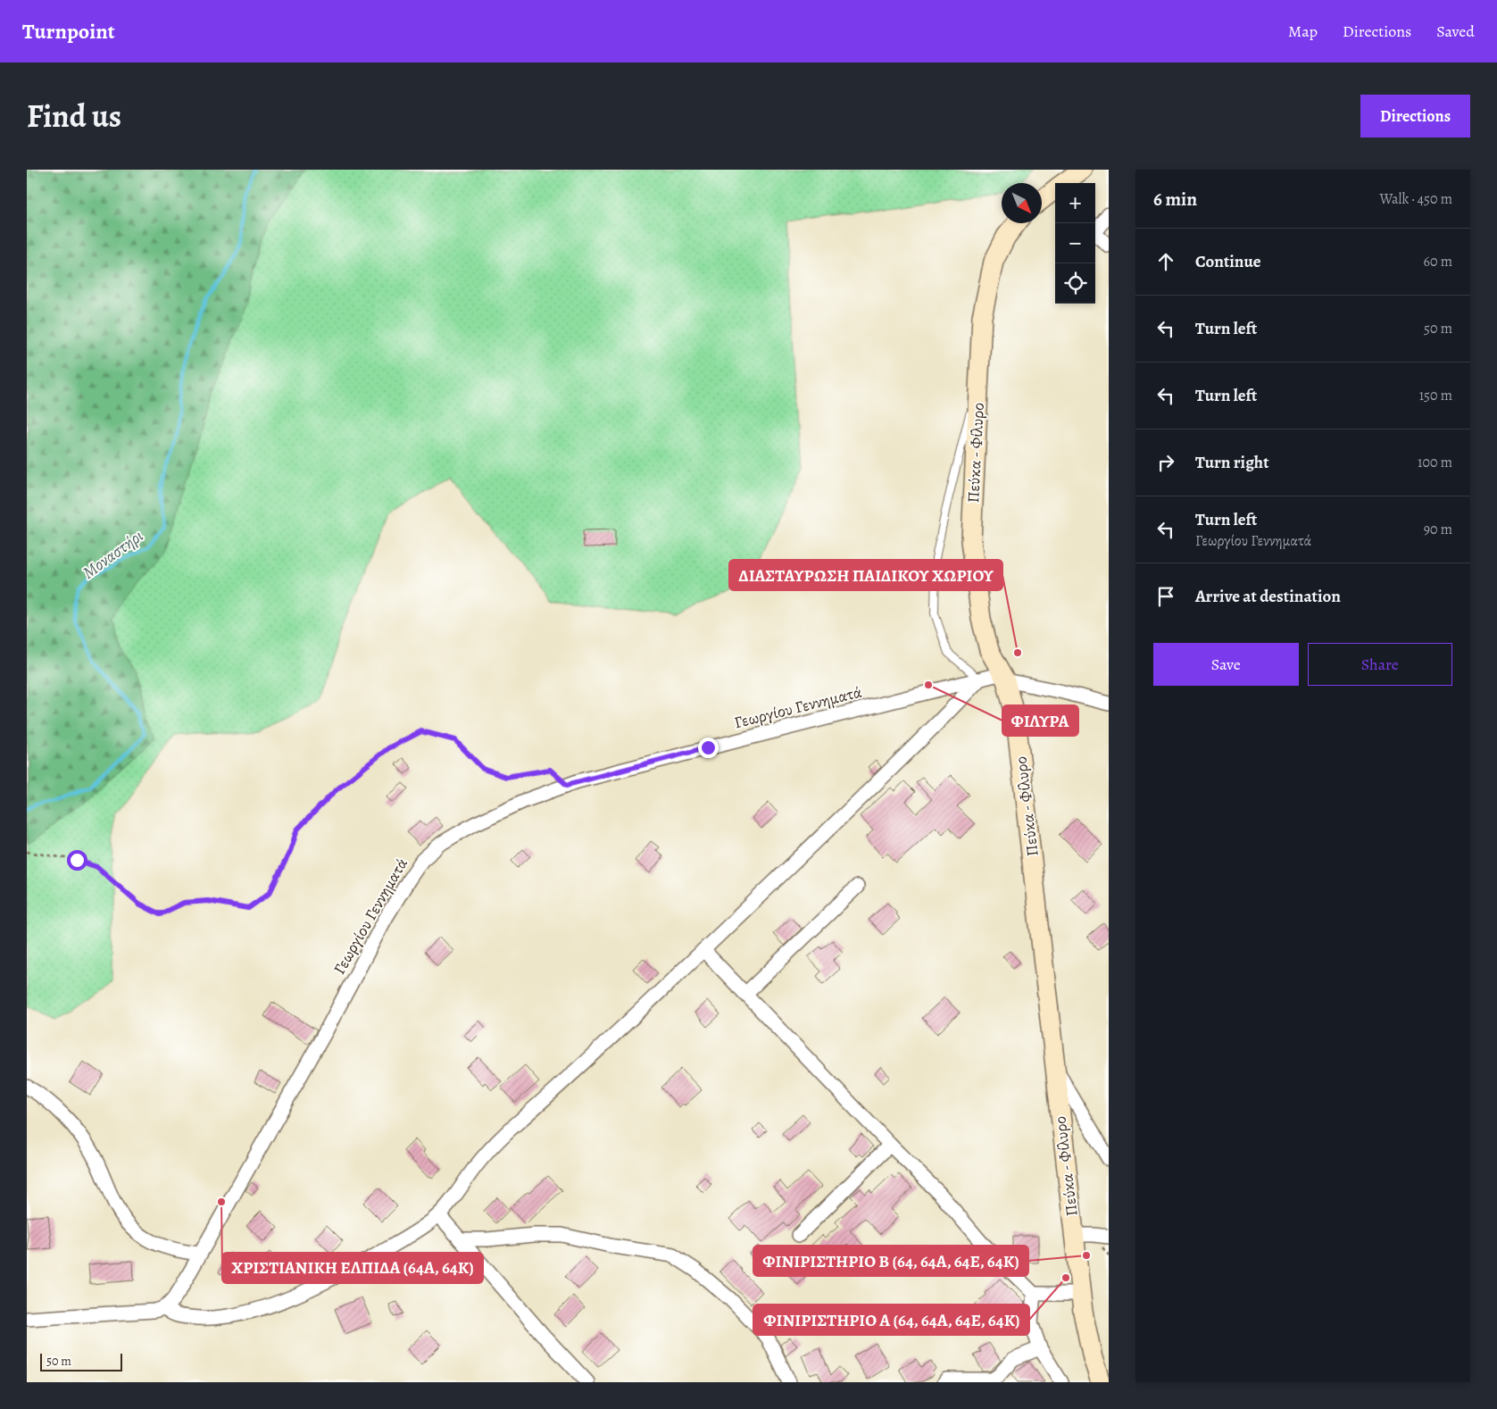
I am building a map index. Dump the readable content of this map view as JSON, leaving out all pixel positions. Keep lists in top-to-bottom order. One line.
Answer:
{"streets":{"main road":["Πεύκα - Φίλυρο"],"street":["Γεωργίου Γεννηματά"]},"crossings":[["Πεύκα - Φίλυρο","Γεωργίου Γεννηματά"]],"water":["Μοναστήρι"],"places":["ΔΙΑΣΤΑΥΡΩΣΗ ΠΑΙΔΙΚΟΥ ΧΩΡΙΟΥ","ΦΙΛΥΡΑ","ΧΡΙΣΤΙΑΝΙΚΗ ΕΛΠΙΔΑ (64Α, 64Κ)","ΦΙΝΙΡΙΣΤΗΡΙΟ B (64, 64Α, 64Ε, 64Κ)","ΦΙΝΙΡΙΣΤΗΡΙΟ A (64, 64Α, 64Ε, 64Κ)"],"scale_bar":"50 m","north":"bottom right","page":{"header":"Turnpoint","nav":["Map","Directions","Saved"],"title":"Find us","buttons":["Directions",["Save","Share"]],"heading":["6 min","Walk · 450 m"],"map_buttons":["+","−"],"list":[["Continue","60 m"],["Turn left","50 m"],["Turn left","150 m"],["Turn right","100 m"],["Turn left","Γεωργίου Γεννηματά","90 m"],"Arrive at destination"],"scale":"50 m"}}
